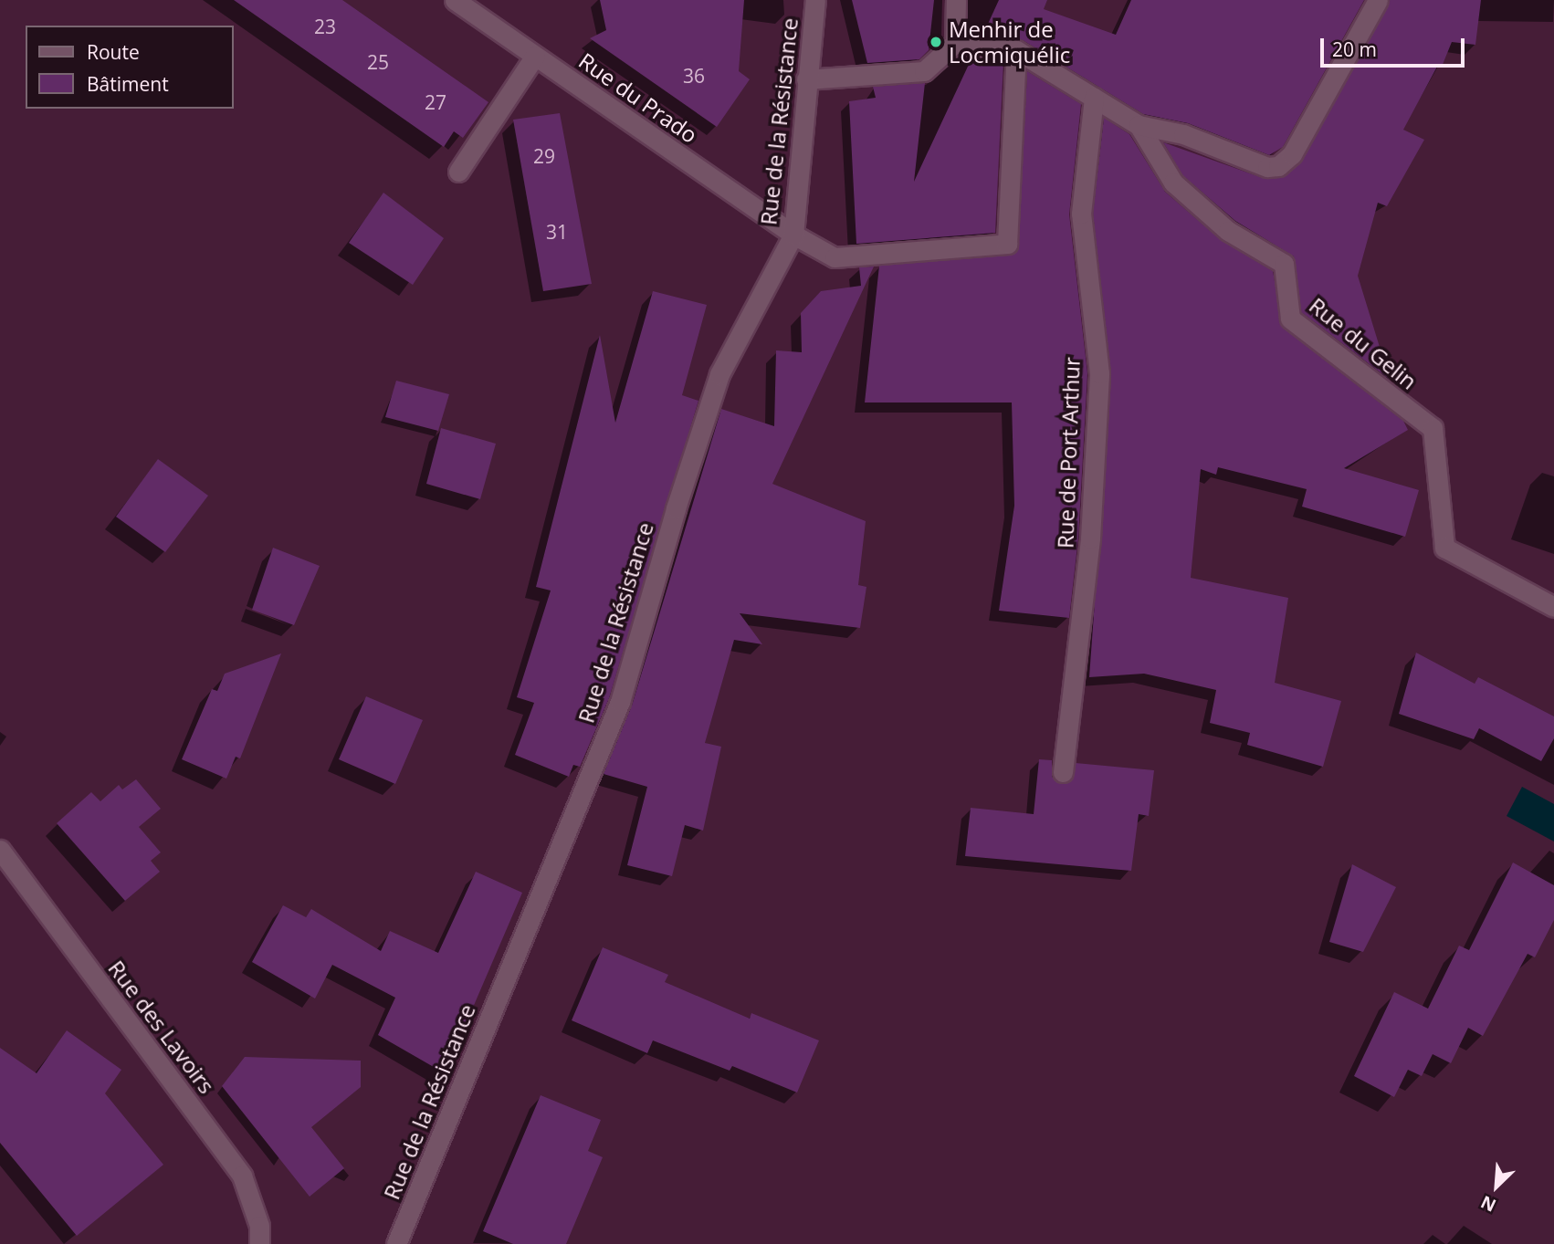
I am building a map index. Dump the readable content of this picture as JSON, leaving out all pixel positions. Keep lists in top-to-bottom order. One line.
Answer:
{"streets":{"street":["Rue du Prado","Rue de la Résistance","Rue du Gelin","Rue de Port Arthur","Rue des Lavoirs"]},"crossings":[["Rue du Prado","Rue de la Résistance"],["Rue du Prado","Rue du Gelin"],["Rue du Gelin","Rue de Port Arthur"]],"places":["Menhir de Locmiquélic"],"house_numbers":["23","25","36","27","29","31"],"legend":["Route","Bâtiment"],"scale_bar":"20 m","north":"bottom left"}
